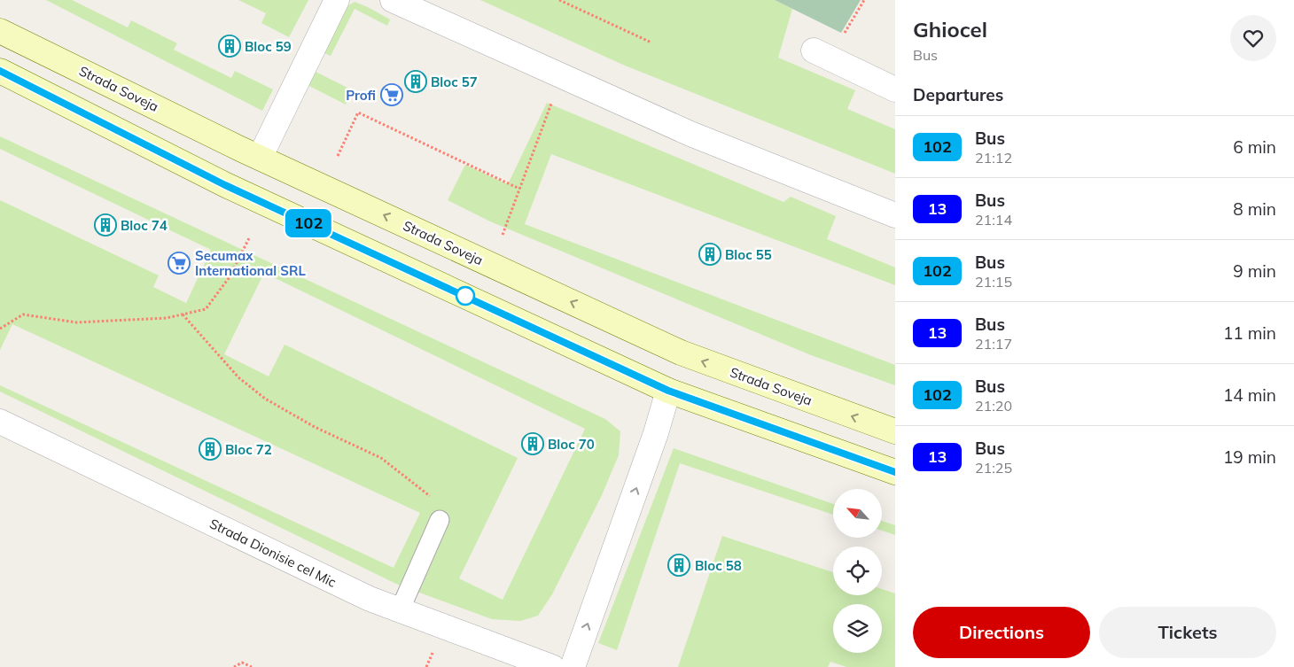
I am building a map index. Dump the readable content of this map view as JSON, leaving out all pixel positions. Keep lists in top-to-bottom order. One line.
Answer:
{"streets":{"main road":["Strada Soveja"],"street":["Strada Dionisie cel Mic"]},"places":{"building":["Bloc 59","Bloc 57","Bloc 74","Bloc 55","Bloc 70","Bloc 72","Bloc 58"],"supermarket":["Profi","Secumax International SRL"]},"lines":["bus line 102"],"north":"top left","page":{"on_map":"102","heading":[["Ghiocel","Bus"],"Departures"],"list":[{"mark":"102","name":"Bus","note":"21:12","value":"6 min"},{"mark":"13","name":"Bus","note":"21:14","value":"8 min"},{"mark":"102","name":"Bus","note":"21:15","value":"9 min"},{"mark":"13","name":"Bus","note":"21:17","value":"11 min"},{"mark":"102","name":"Bus","note":"21:20","value":"14 min"},{"mark":"13","name":"Bus","note":"21:25","value":"19 min"}],"buttons":["Directions","Tickets"]}}
